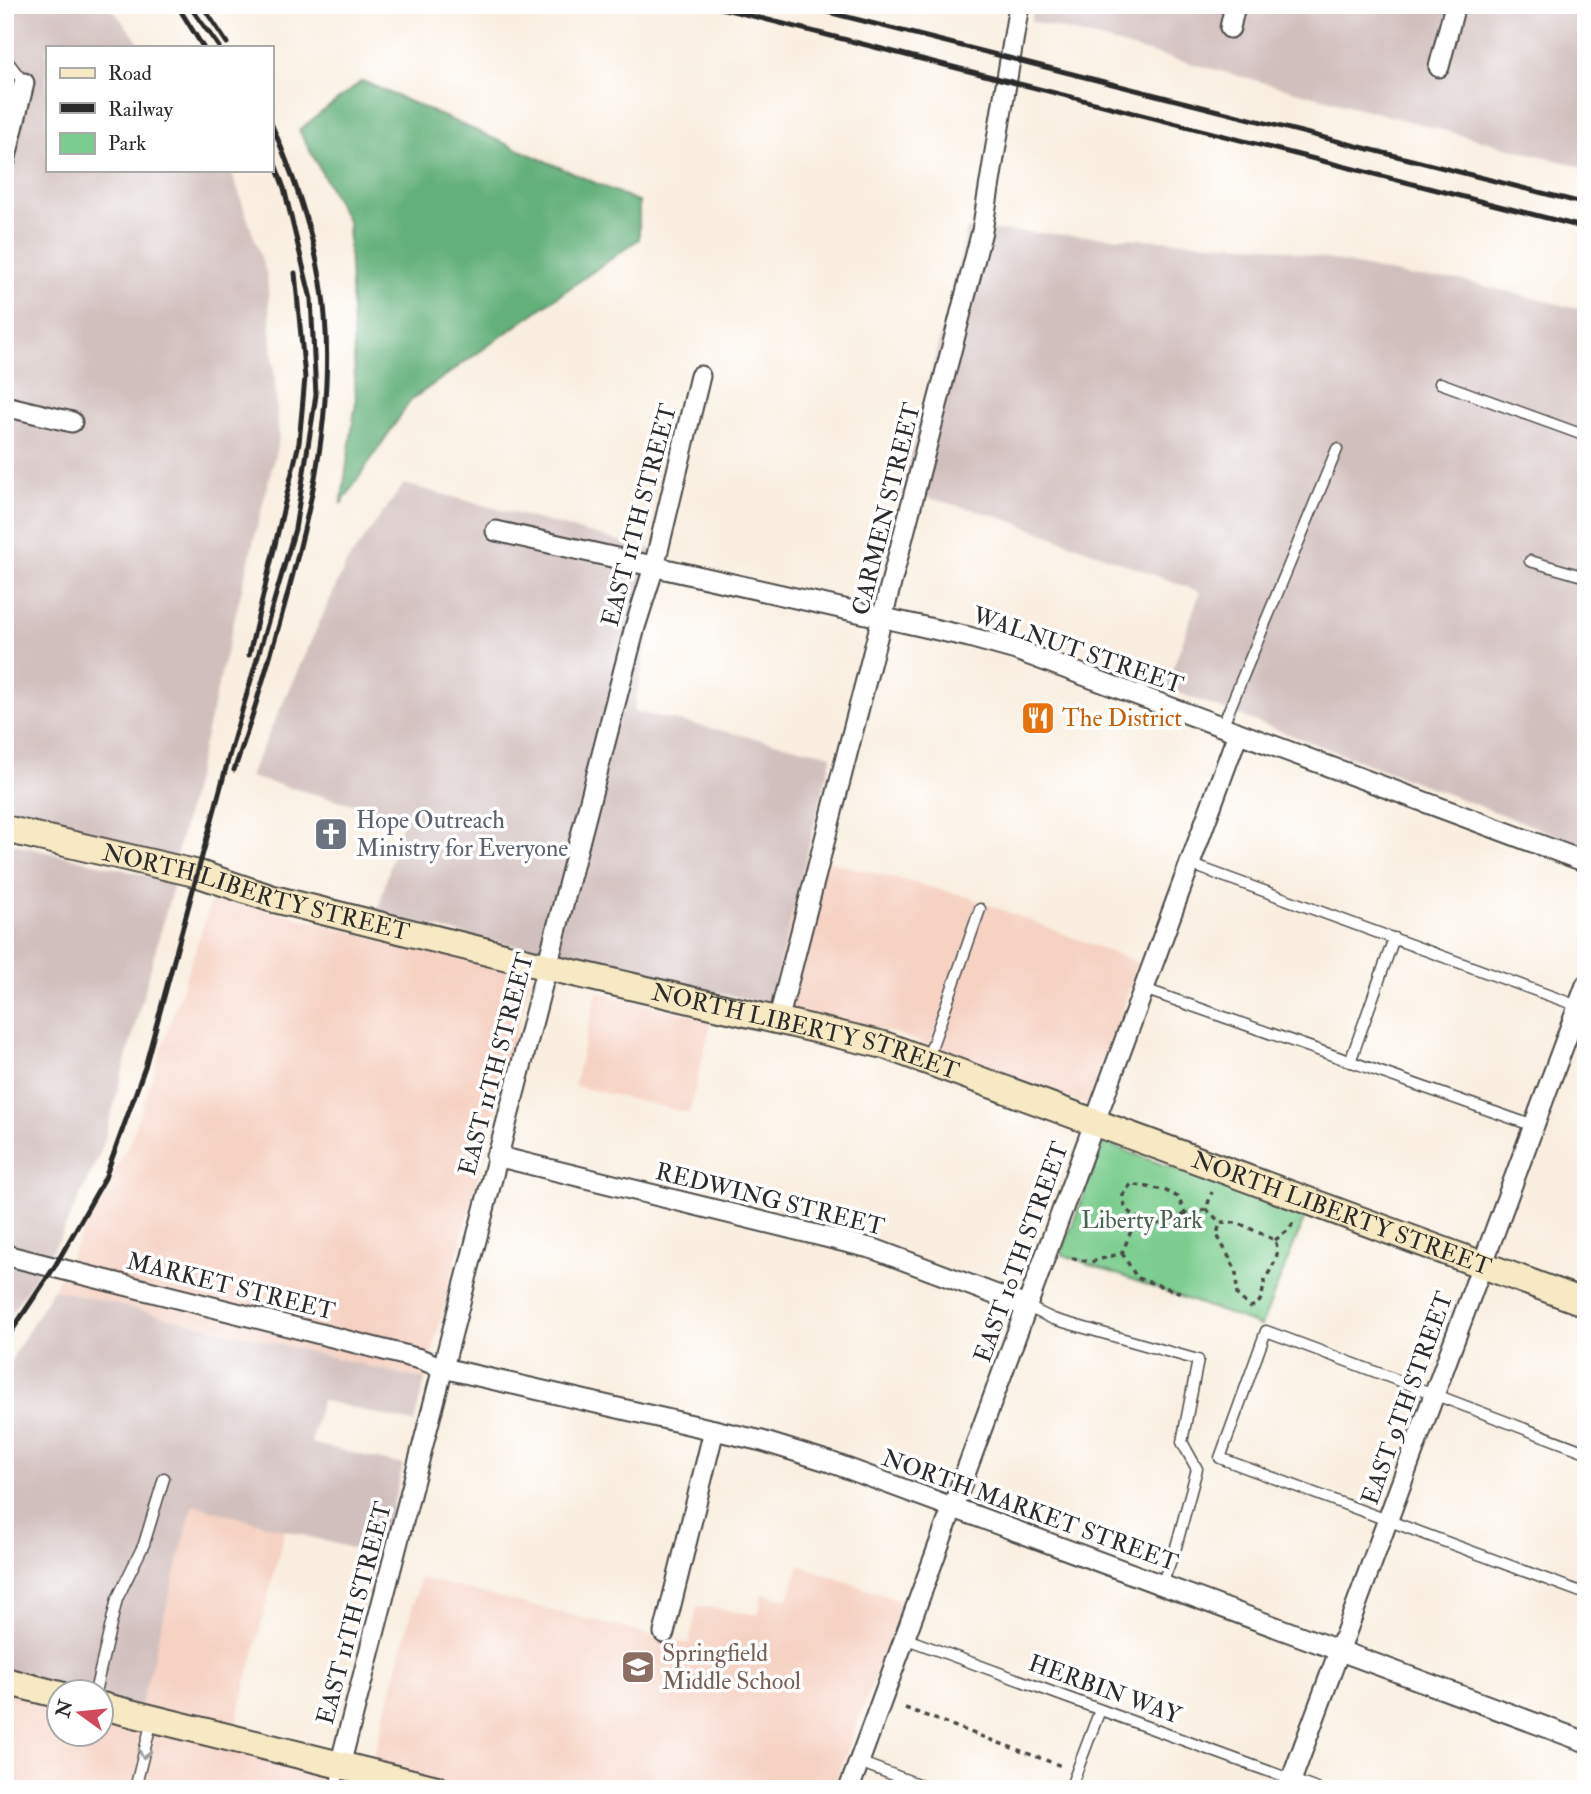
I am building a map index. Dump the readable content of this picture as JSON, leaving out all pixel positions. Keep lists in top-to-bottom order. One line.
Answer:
{"streets":{"street":["CARMEN STREET","EAST 11TH STREET","WALNUT STREET","NORTH LIBERTY STREET","REDWING STREET","EAST 10TH STREET","MARKET STREET","EAST 9TH STREET","NORTH MARKET STREET"],"lane":["HERBIN WAY"]},"crossings":[["CARMEN STREET","WALNUT STREET"],["CARMEN STREET","NORTH LIBERTY STREET"],["EAST 11TH STREET","WALNUT STREET"],["EAST 11TH STREET","NORTH LIBERTY STREET"],["EAST 11TH STREET","REDWING STREET"],["EAST 11TH STREET","MARKET STREET"],["EAST 11TH STREET","NORTH MARKET STREET"],["WALNUT STREET","EAST 10TH STREET"],["NORTH LIBERTY STREET","EAST 10TH STREET"],["NORTH LIBERTY STREET","EAST 9TH STREET"],["REDWING STREET","EAST 10TH STREET"],["EAST 10TH STREET","NORTH MARKET STREET"],["EAST 10TH STREET","HERBIN WAY"],["MARKET STREET","NORTH MARKET STREET"],["EAST 9TH STREET","NORTH MARKET STREET"],["EAST 9TH STREET","HERBIN WAY"]],"parks":["Liberty Park"],"places":{"restaurant":["The District"],"church":["Hope Outreach Ministry for Everyone"],"school or university":["Springfield Middle School"]},"legend":["Road","Railway","Park"],"north":"left"}
